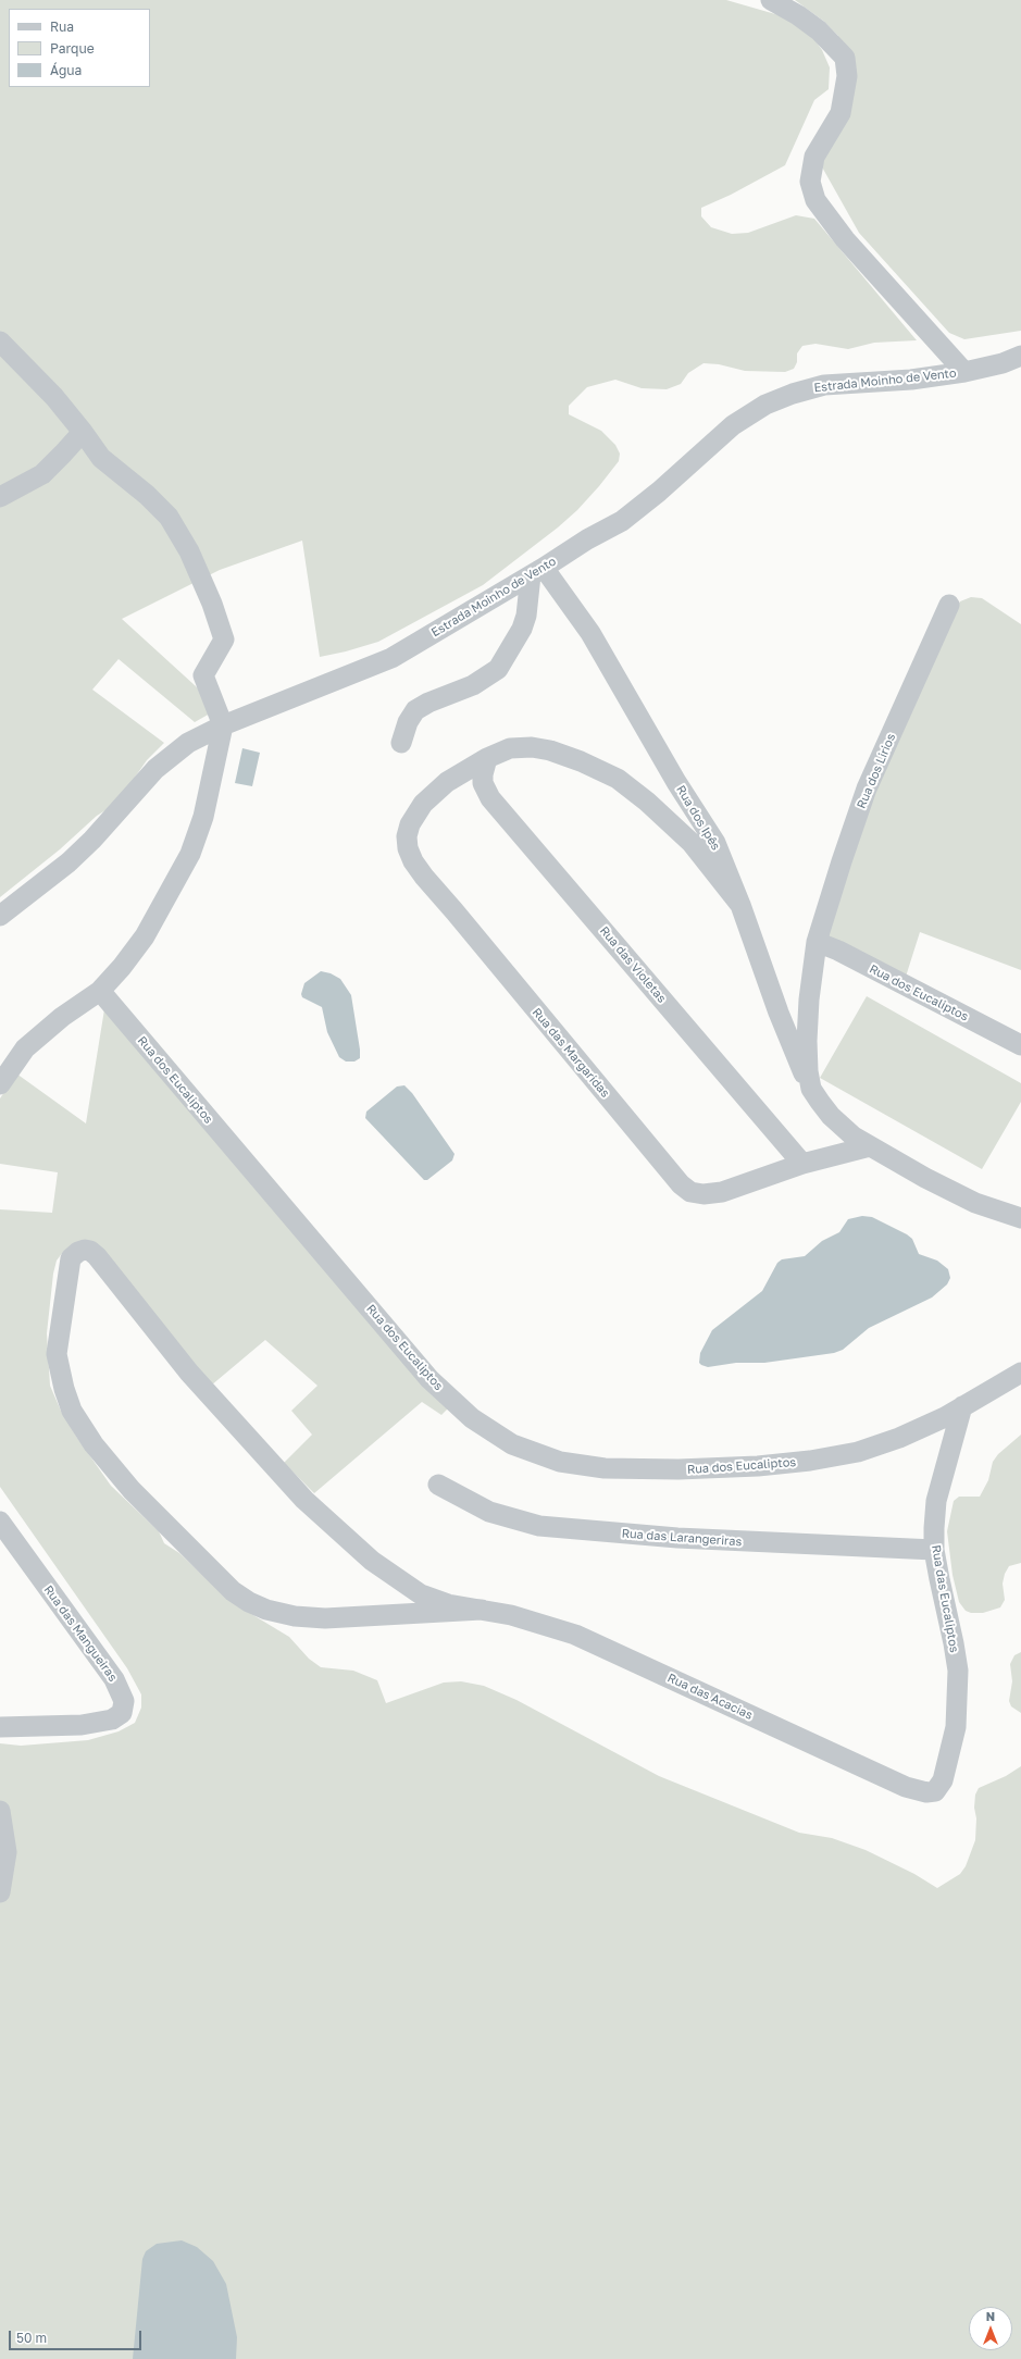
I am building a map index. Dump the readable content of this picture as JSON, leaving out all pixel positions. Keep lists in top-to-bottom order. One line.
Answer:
{"streets":{"street":["Estrada Moinho de Vento","Rua dos Lirios","Rua dos Ipês","Rua das Violetas","Rua dos Eucaliptos","Rua das Margaridas","Rua das Larangeriras","Rua das Eucaliptos","Rua das Mangueiras","Rua das Acacias"]},"crossings":[["Estrada Moinho de Vento","Rua dos Ipês"],["Rua dos Lirios","Rua dos Ipês"],["Rua dos Lirios","Rua dos Eucaliptos"],["Rua dos Ipês","Rua das Margaridas"],["Rua das Violetas","Rua das Margaridas"],["Rua dos Eucaliptos","Rua das Eucaliptos"],["Rua das Larangeriras","Rua das Eucaliptos"],["Rua das Eucaliptos","Rua das Acacias"]],"legend":["Rua","Parque","Água"],"scale_bar":"50 m","north":"top"}
